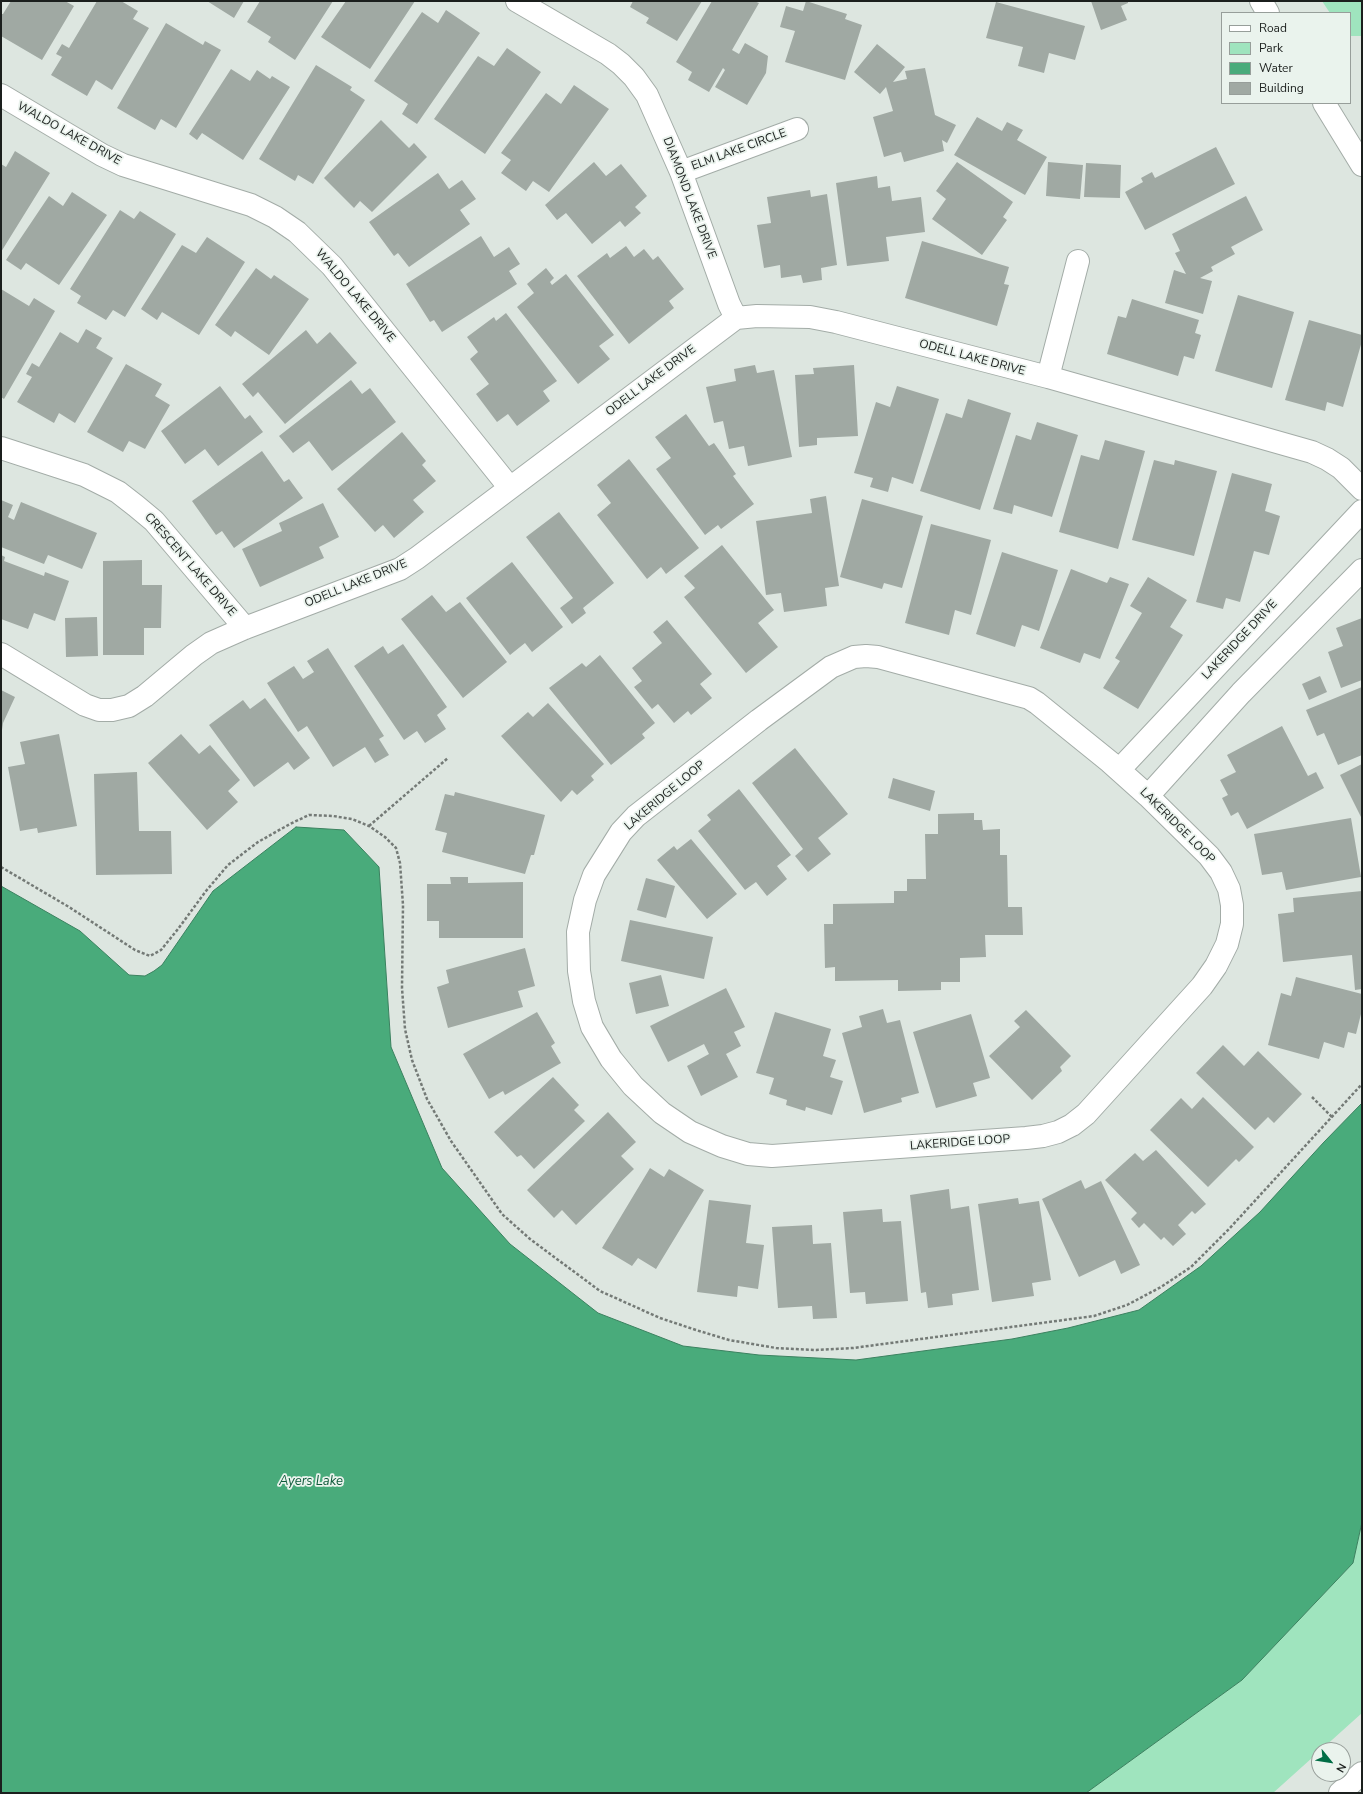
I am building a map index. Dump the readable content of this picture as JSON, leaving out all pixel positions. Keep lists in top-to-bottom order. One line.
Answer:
{"streets":{"street":["WALDO LAKE DRIVE","ELM LAKE CIRCLE","DIAMOND LAKE DRIVE","ODELL LAKE DRIVE","CRESCENT LAKE DRIVE","LAKERIDGE DRIVE","LAKERIDGE LOOP"]},"crossings":[["WALDO LAKE DRIVE","ODELL LAKE DRIVE"],["ELM LAKE CIRCLE","DIAMOND LAKE DRIVE"],["DIAMOND LAKE DRIVE","ODELL LAKE DRIVE"],["ODELL LAKE DRIVE","CRESCENT LAKE DRIVE"],["LAKERIDGE DRIVE","LAKERIDGE LOOP"]],"water":["Ayers Lake"],"legend":["Road","Park","Water","Building"],"north":"bottom right"}
